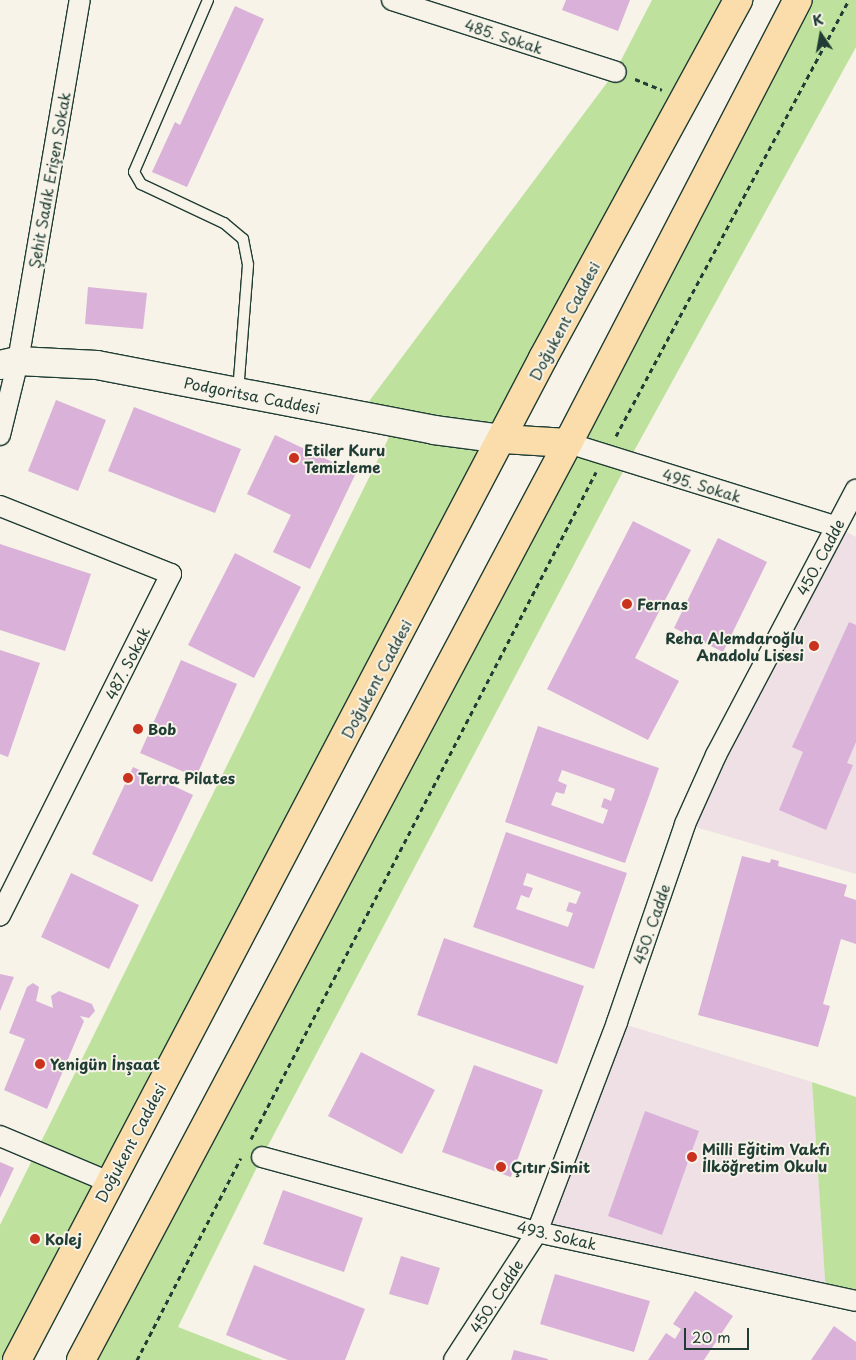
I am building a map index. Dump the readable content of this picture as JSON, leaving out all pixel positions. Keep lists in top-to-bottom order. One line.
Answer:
{"streets":{"main road":["Doğukent Caddesi","Podgoritsa Caddesi"],"street":["485. Sokak","Şehit Sadık Erişen Sokak","495. Sokak","450. Cadde","487. Sokak","493. Sokak"]},"crossings":[["Şehit Sadık Erişen Sokak","Podgoritsa Caddesi"],["Doğukent Caddesi","Podgoritsa Caddesi"],["495. Sokak","450. Cadde"],["450. Cadde","493. Sokak"]],"places":["Etiler Kuru Temizleme","Fernas","Reha Alemdaroğlu Anadolu Lisesi","Bob","Terra Pilates","Yenigün İnşaat","Milli Eğitim Vakfı İlköğretim Okulu","Çıtır Simit","Kolej"],"scale_bar":"20 m","north":"top"}
